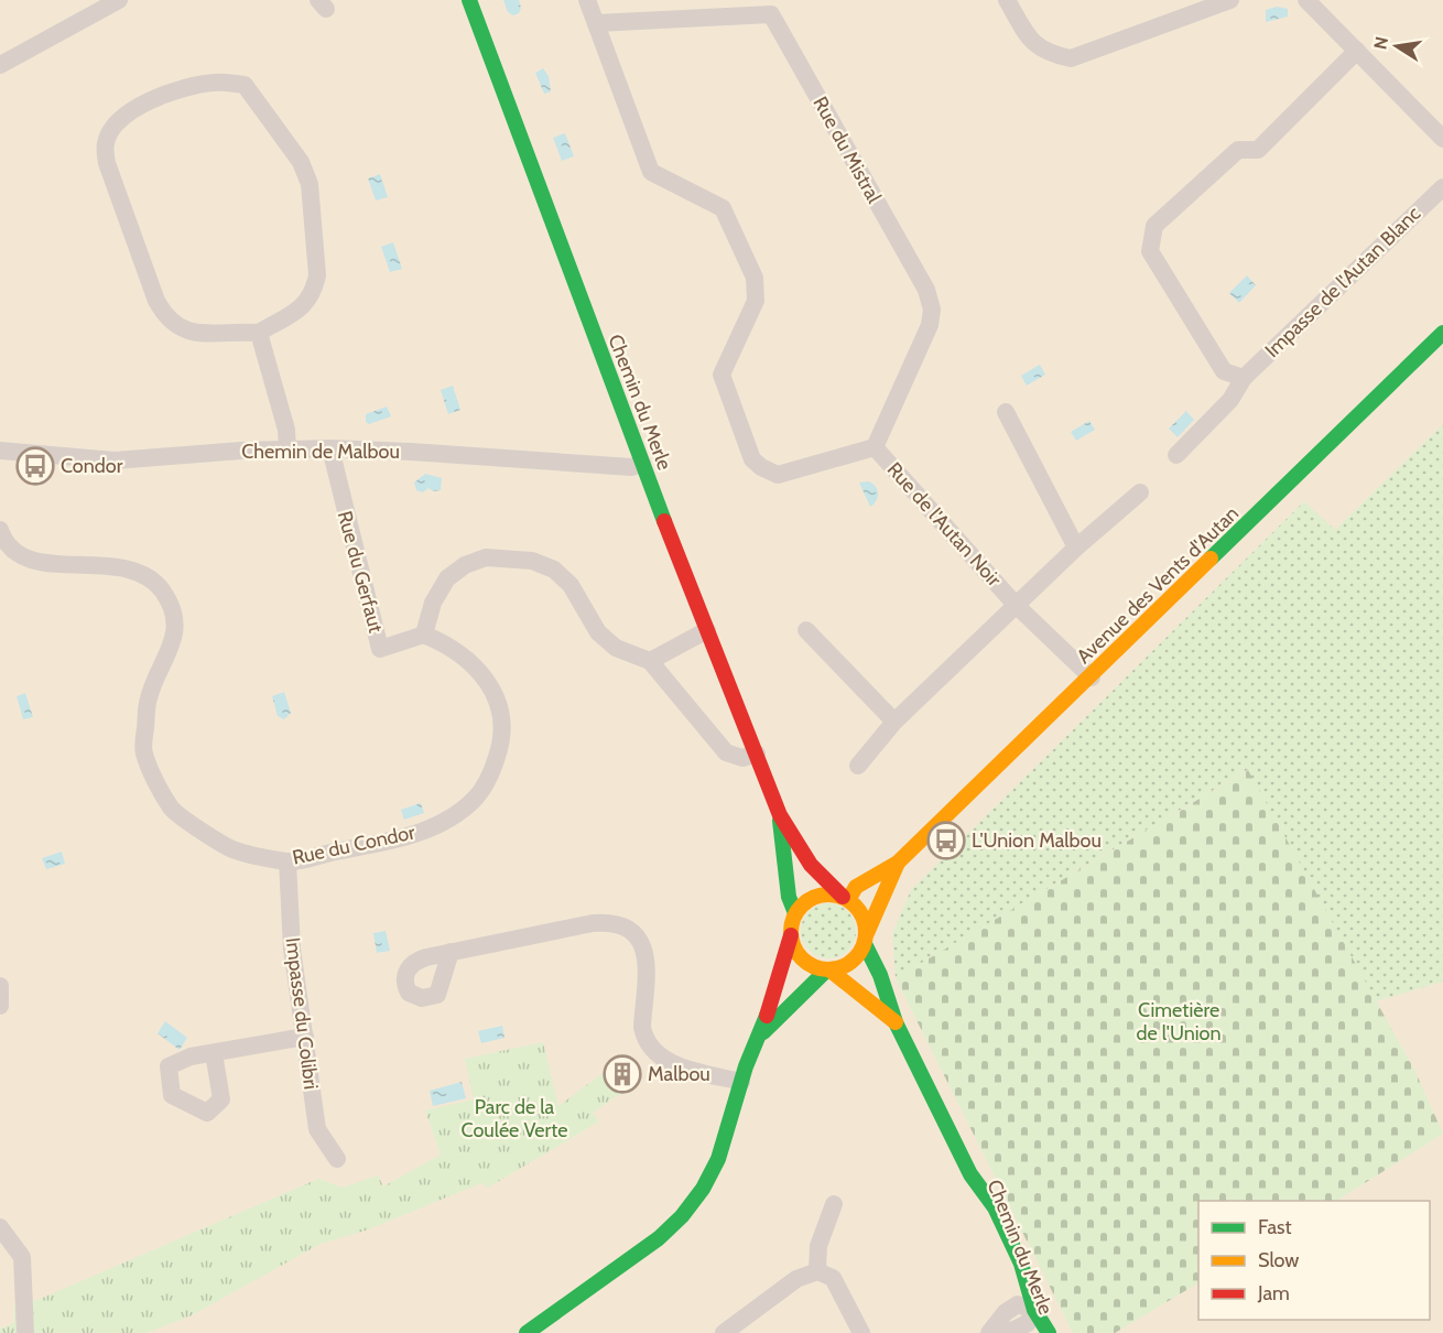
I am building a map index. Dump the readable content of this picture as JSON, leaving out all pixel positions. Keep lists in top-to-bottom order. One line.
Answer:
{"streets":{"street":["Rue du Mistral","Impasse de l'Autan Blanc","Chemin du Merle","Chemin de Malbou","Rue de l'Autan Noir","Rue du Gerfaut","Avenue des Vents d'Autan","Rue du Condor","Impasse du Colibri"]},"crossings":[["Rue du Mistral","Rue de l'Autan Noir"],["Chemin du Merle","Chemin de Malbou"],["Chemin du Merle","Avenue des Vents d'Autan"],["Chemin de Malbou","Rue du Gerfaut"],["Rue de l'Autan Noir","Avenue des Vents d'Autan"],["Rue du Gerfaut","Rue du Condor"],["Rue du Condor","Impasse du Colibri"]],"parks":["Cimetière de l'Union","Parc de la Coulée Verte"],"places":{"bus stop":["Condor","L'Union Malbou"],"building":["Malbou"]},"legend":["Fast","Slow","Jam"],"north":"left"}
